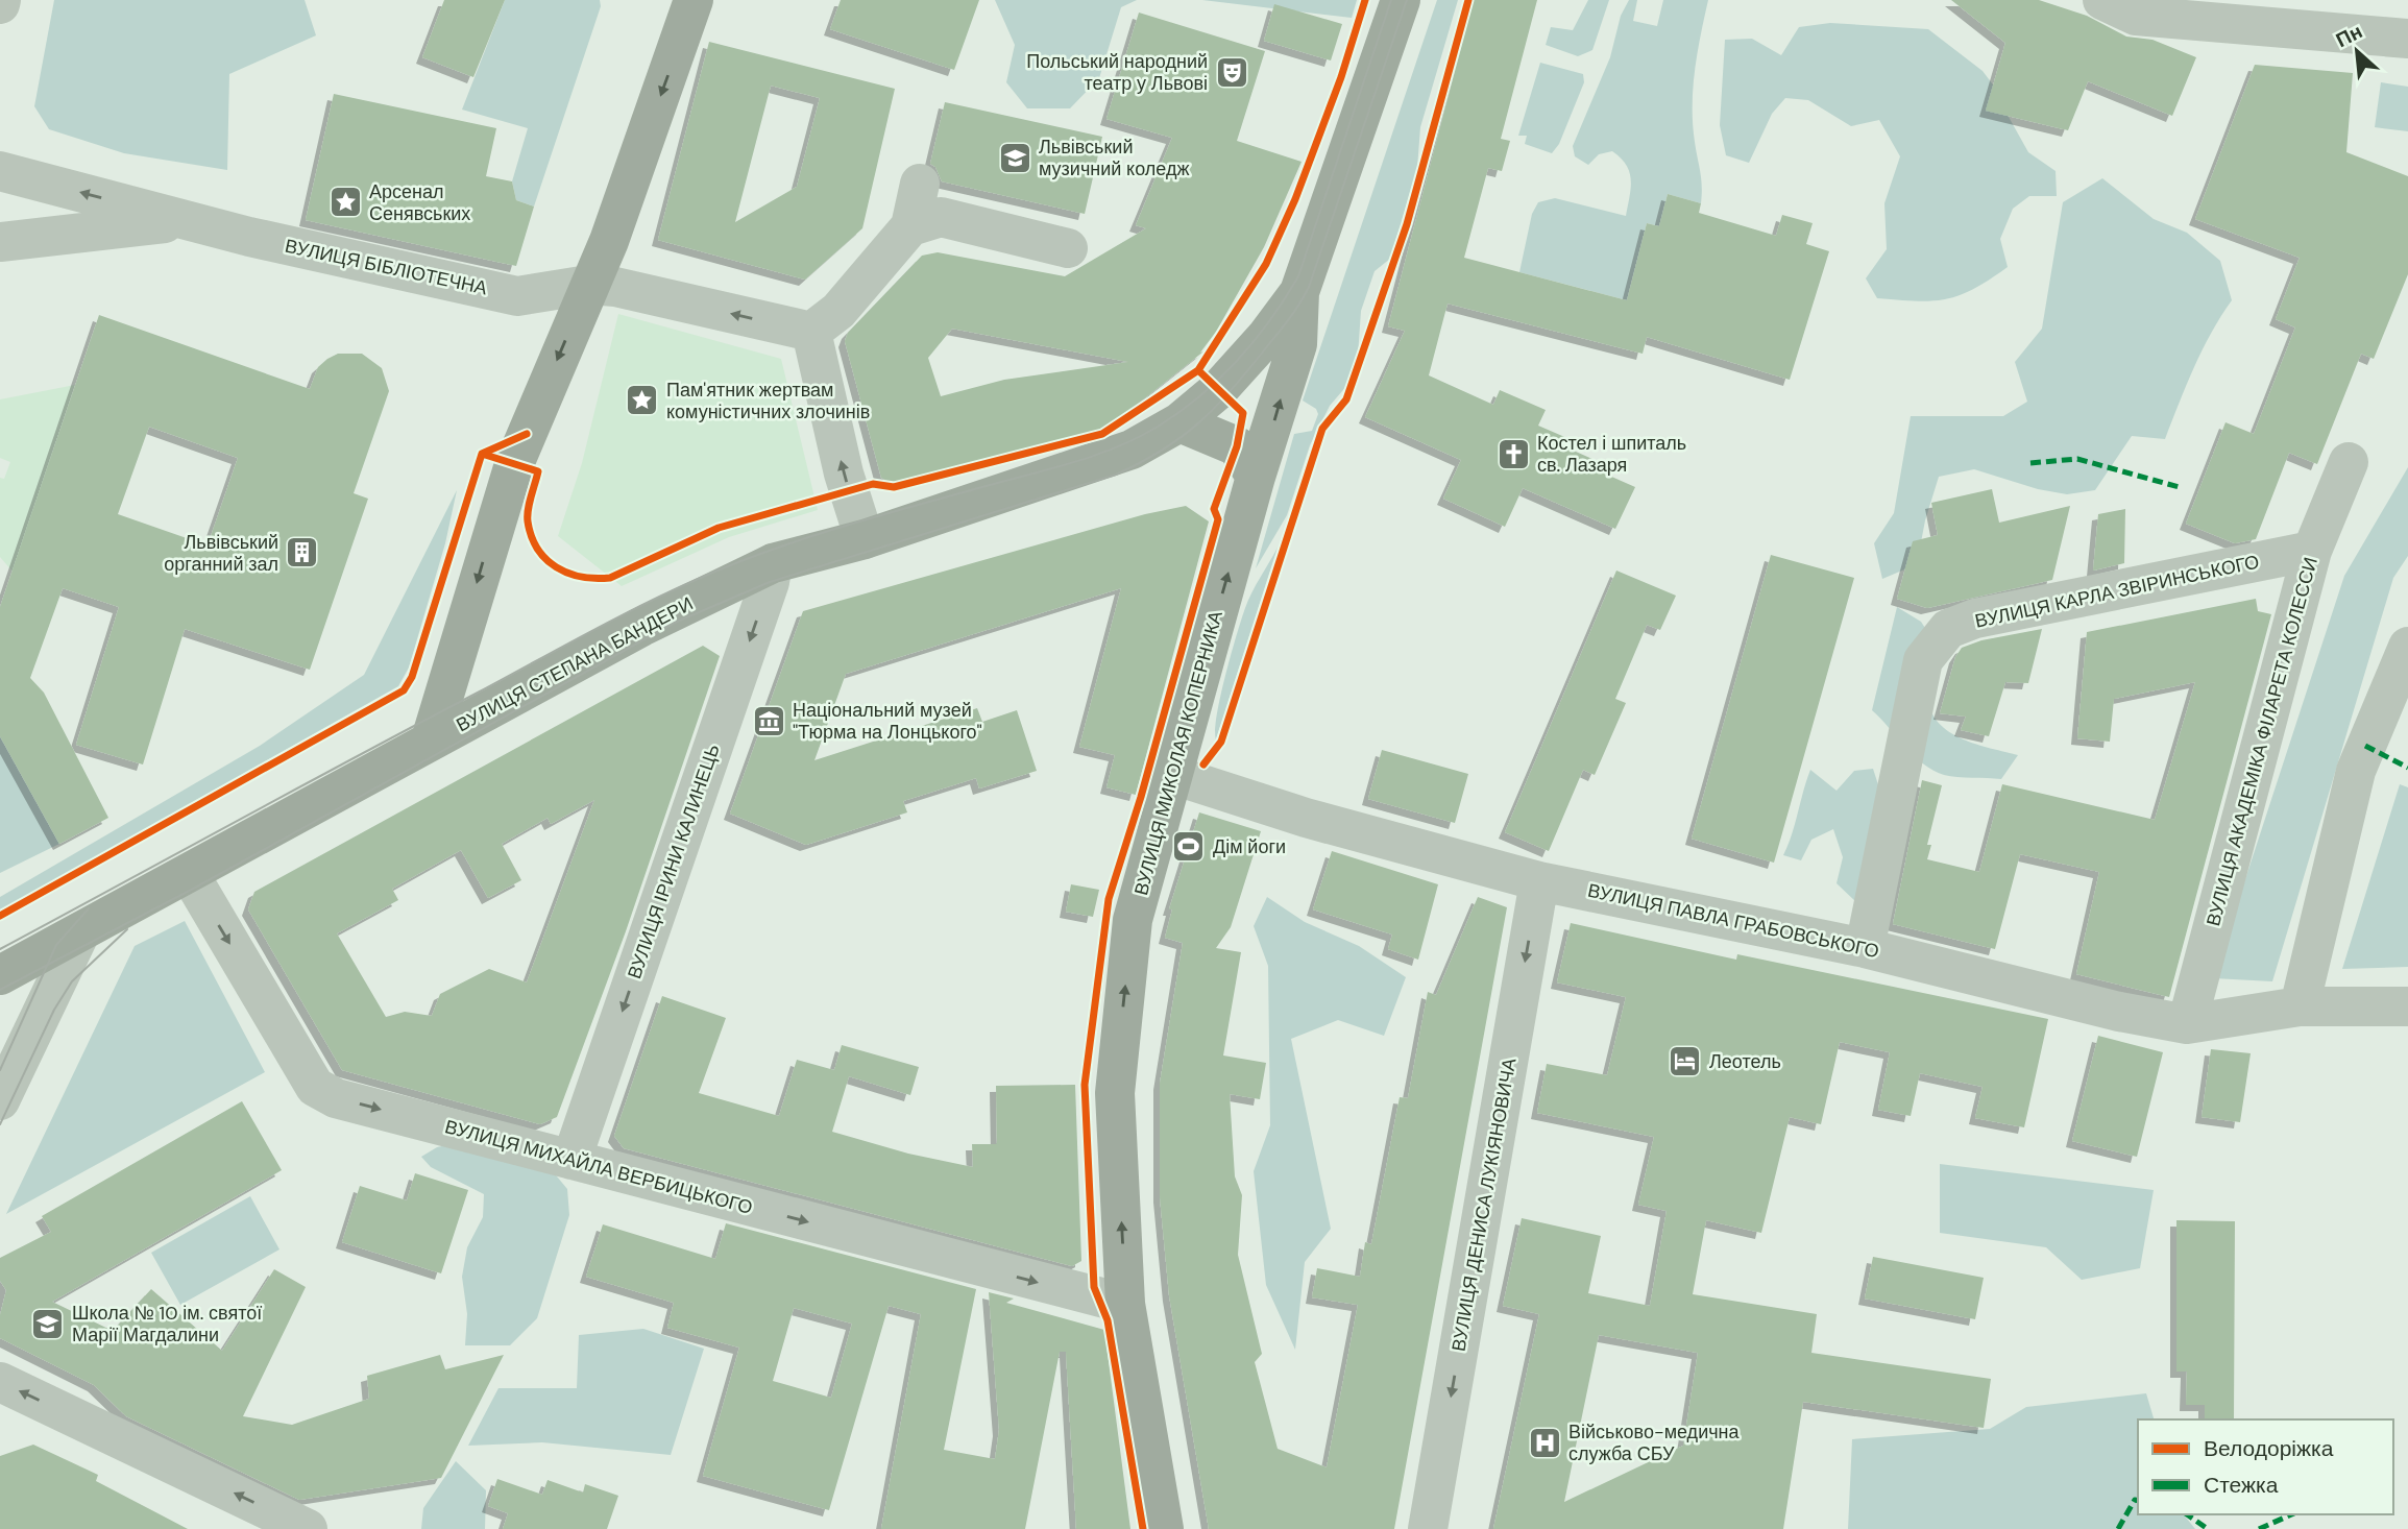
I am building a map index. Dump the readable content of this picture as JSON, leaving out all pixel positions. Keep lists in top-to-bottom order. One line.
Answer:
{"streets":{"main road":["ВУЛИЦЯ СТЕПАНА БАНДЕРИ","ВУЛИЦЯ МИКОЛАЯ КОПЕРНИКА"],"street":["ВУЛИЦЯ БІБЛІОТЕЧНА","ВУЛИЦЯ КАРЛА ЗВІРИНСЬКОГО","ВУЛИЦЯ АКАДЕМІКА ФІЛАРЕТА КОЛЕССИ","ВУЛИЦЯ ІРИНИ КАЛИНЕЦЬ","ВУЛИЦЯ ПАВЛА ГРАБОВСЬКОГО","ВУЛИЦЯ МИХАЙЛА ВЕРБИЦЬКОГО","ВУЛИЦЯ ДЕНИСА ЛУКІЯНОВИЧА"]},"crossings":[["ВУЛИЦЯ КАРЛА ЗВІРИНСЬКОГО","ВУЛИЦЯ АКАДЕМІКА ФІЛАРЕТА КОЛЕССИ"],["ВУЛИЦЯ КАРЛА ЗВІРИНСЬКОГО","ВУЛИЦЯ ПАВЛА ГРАБОВСЬКОГО"],["ВУЛИЦЯ СТЕПАНА БАНДЕРИ","ВУЛИЦЯ МИКОЛАЯ КОПЕРНИКА"],["ВУЛИЦЯ СТЕПАНА БАНДЕРИ","ВУЛИЦЯ ІРИНИ КАЛИНЕЦЬ"],["ВУЛИЦЯ СТЕПАНА БАНДЕРИ","ВУЛИЦЯ МИХАЙЛА ВЕРБИЦЬКОГО"],["ВУЛИЦЯ АКАДЕМІКА ФІЛАРЕТА КОЛЕССИ","ВУЛИЦЯ ПАВЛА ГРАБОВСЬКОГО"],["ВУЛИЦЯ МИКОЛАЯ КОПЕРНИКА","ВУЛИЦЯ ПАВЛА ГРАБОВСЬКОГО"],["ВУЛИЦЯ МИКОЛАЯ КОПЕРНИКА","ВУЛИЦЯ МИХАЙЛА ВЕРБИЦЬКОГО"],["ВУЛИЦЯ ІРИНИ КАЛИНЕЦЬ","ВУЛИЦЯ МИХАЙЛА ВЕРБИЦЬКОГО"],["ВУЛИЦЯ ПАВЛА ГРАБОВСЬКОГО","ВУЛИЦЯ ДЕНИСА ЛУКІЯНОВИЧА"]],"one_way":["ВУЛИЦЯ МИКОЛАЯ КОПЕРНИКА","ВУЛИЦЯ ІРИНИ КАЛИНЕЦЬ","ВУЛИЦЯ МИХАЙЛА ВЕРБИЦЬКОГО","ВУЛИЦЯ ДЕНИСА ЛУКІЯНОВИЧА"],"places":{"theatre":["Польський народний театр у Львові"],"school or university":["Львівський музичний коледж","Школа № 10 ім. святої Марії Магдалини"],"place":["Арсенал Сенявських","Пам'ятник жертвам комуністичних злочинів"],"church":["Костел і шпиталь св. Лазаря"],"building":["Львівський органний зал"],"museum":["Національний музей \"Тюрма на Лонцького\""],"sports":["Дім йоги"],"hotel":["Леотель"],"hospital":["Військово-медична служба СБУ"]},"legend":["Велодоріжка","Стежка"],"north":"top left"}
